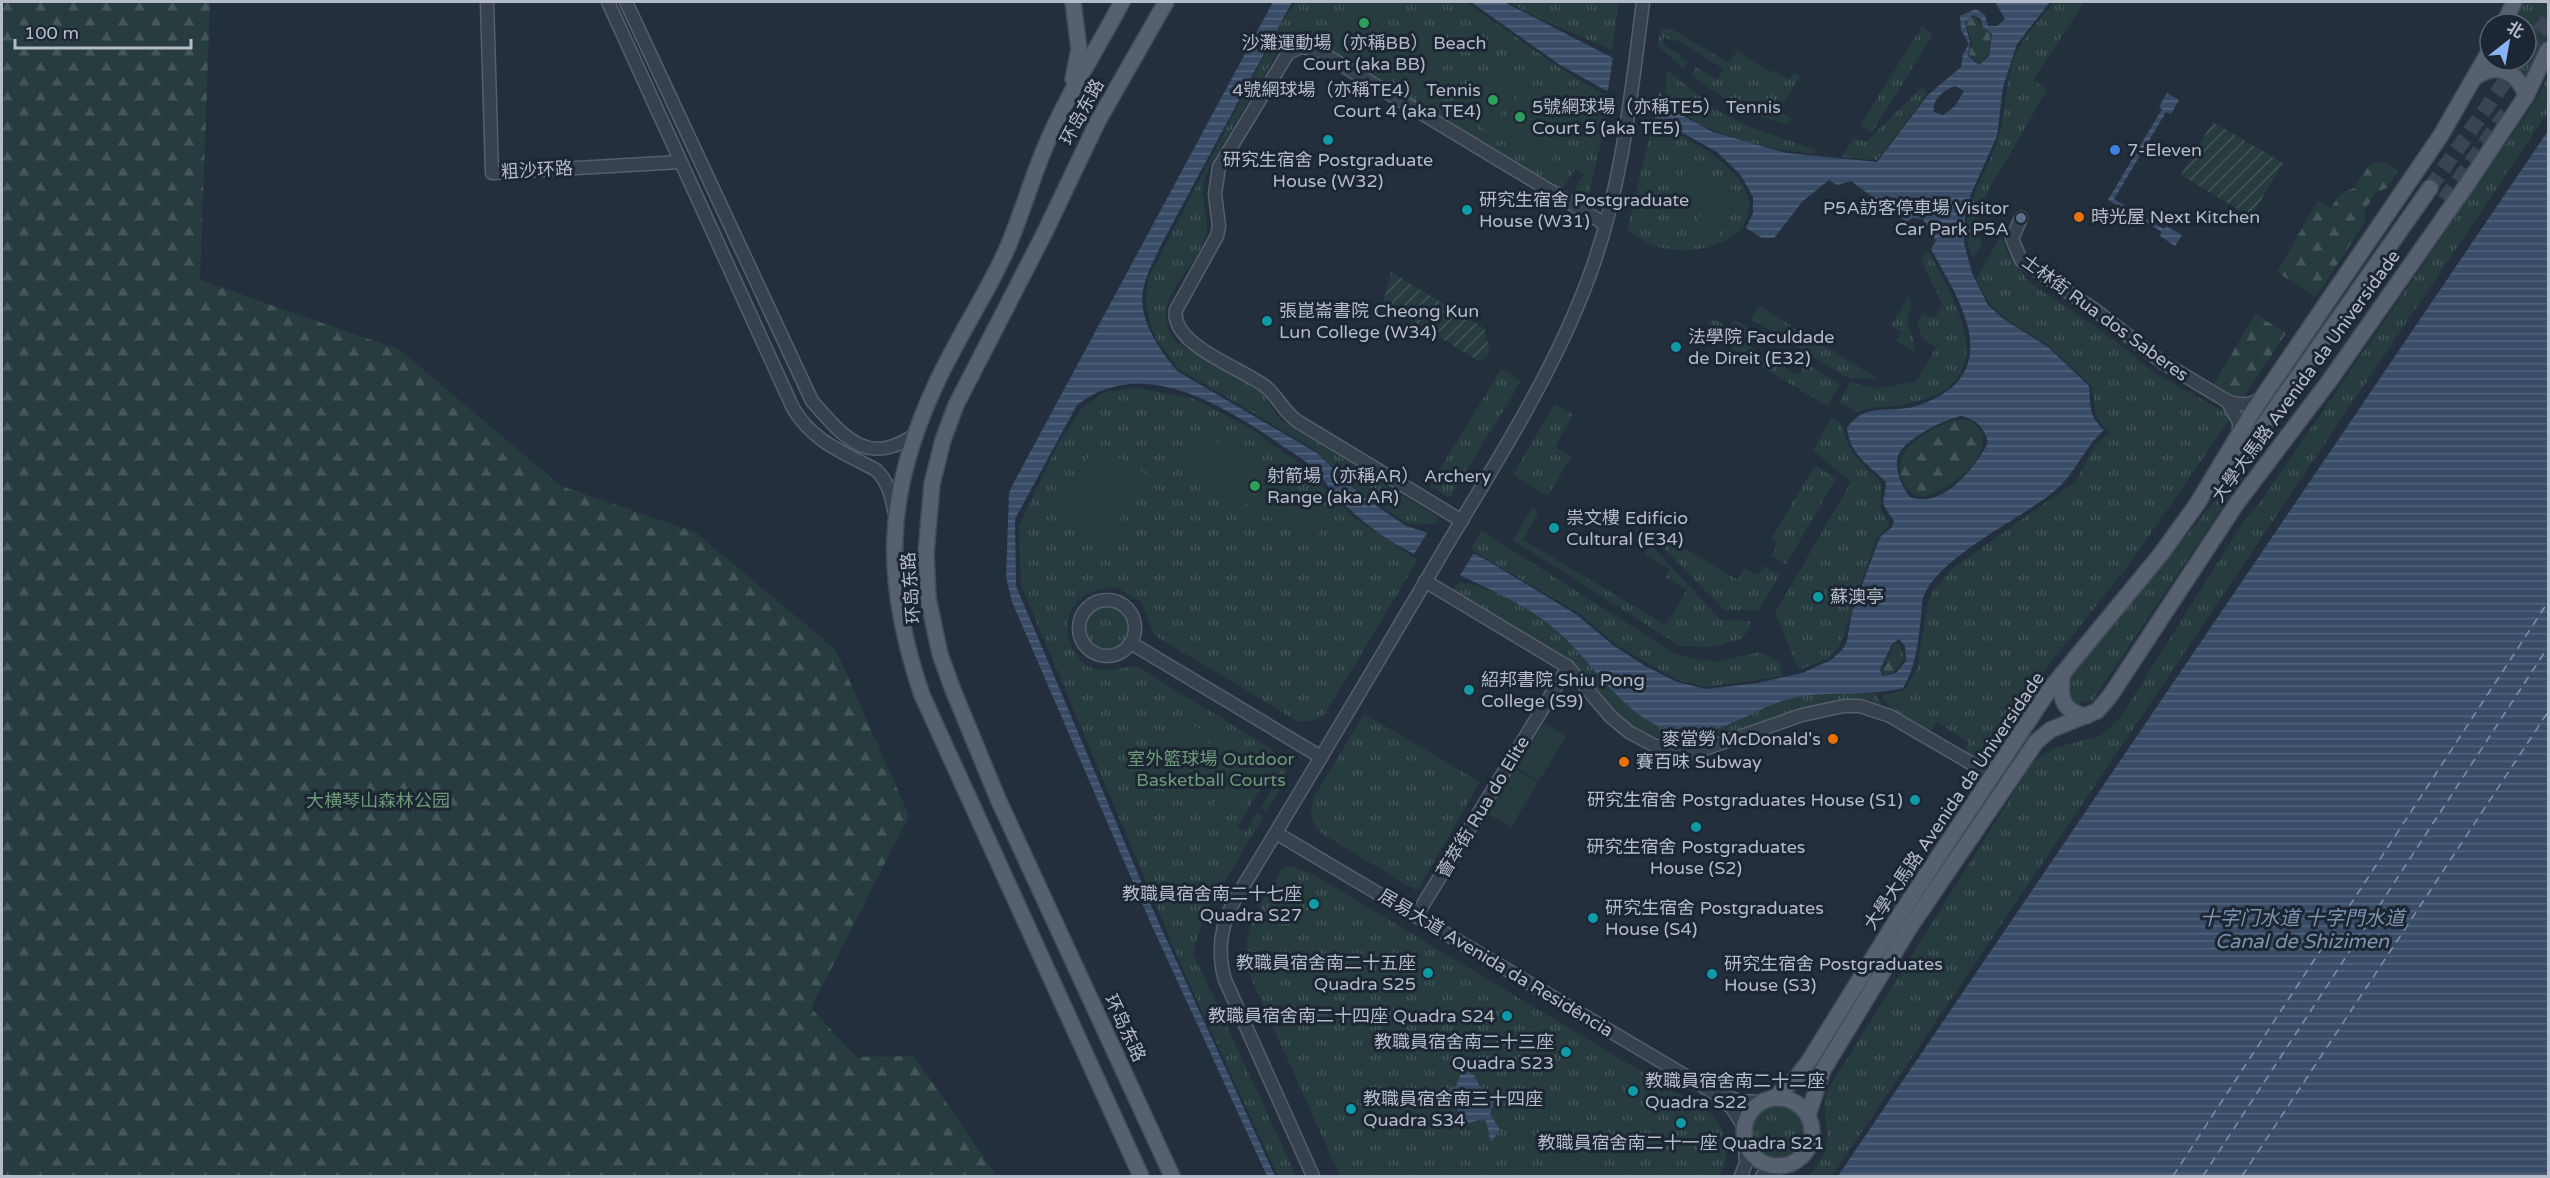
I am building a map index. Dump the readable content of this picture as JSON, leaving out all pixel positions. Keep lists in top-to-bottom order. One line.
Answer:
{"streets":{"main road":["环岛东路","大學大馬路 Avenida da Universidade"],"street":["粗沙环路","士林街 Rua dos Saberes","薈萃街 Rua do Elite","居易大道 Avenida da Residência"]},"crossings":[["大學大馬路 Avenida da Universidade","居易大道 Avenida da Residência"],["薈萃街 Rua do Elite","居易大道 Avenida da Residência"]],"water":["十字门水道 十字門水道 Canal de Shizimen"],"parks":["室外籃球場 Outdoor Basketball Courts","大横琴山森林公园"],"places":["沙灘運動場（亦稱BB） Beach Court (aka BB)","4號網球場（亦稱TE4） Tennis Court 4 (aka TE4)","5號網球場（亦稱TE5） Tennis Court 5 (aka TE5)","研究生宿舍 Postgraduate House (W32)","7-Eleven","研究生宿舍 Postgraduate House (W31)","時光屋 Next Kitchen","P5A訪客停車場 Visitor Car Park P5A","張崑崙書院 Cheong Kun Lun College (W34)","法學院 Faculdade de Direit (E32)","射箭場（亦稱AR） Archery Range (aka AR)","祟文樓 Edifício Cultural (E34)","蘇澳亭","紹邦書院 Shiu Pong College (S9)","麥當勞 McDonald's","賽百味 Subway","研究生宿舍 Postgraduates House (S1)","研究生宿舍 Postgraduates House (S2)","教職員宿舍南二十七座 Quadra S27","研究生宿舍 Postgraduates House (S4)","教職員宿舍南二十五座 Quadra S25","研究生宿舍 Postgraduates House (S3)","教職員宿舍南二十四座 Quadra S24","教職員宿舍南二十三座 Quadra S23","教職員宿舍南二十二座 Quadra S22","教職員宿舍南三十四座 Quadra S34","教職員宿舍南二十一座 Quadra S21"],"scale_bar":"100 m","north":"top right"}
